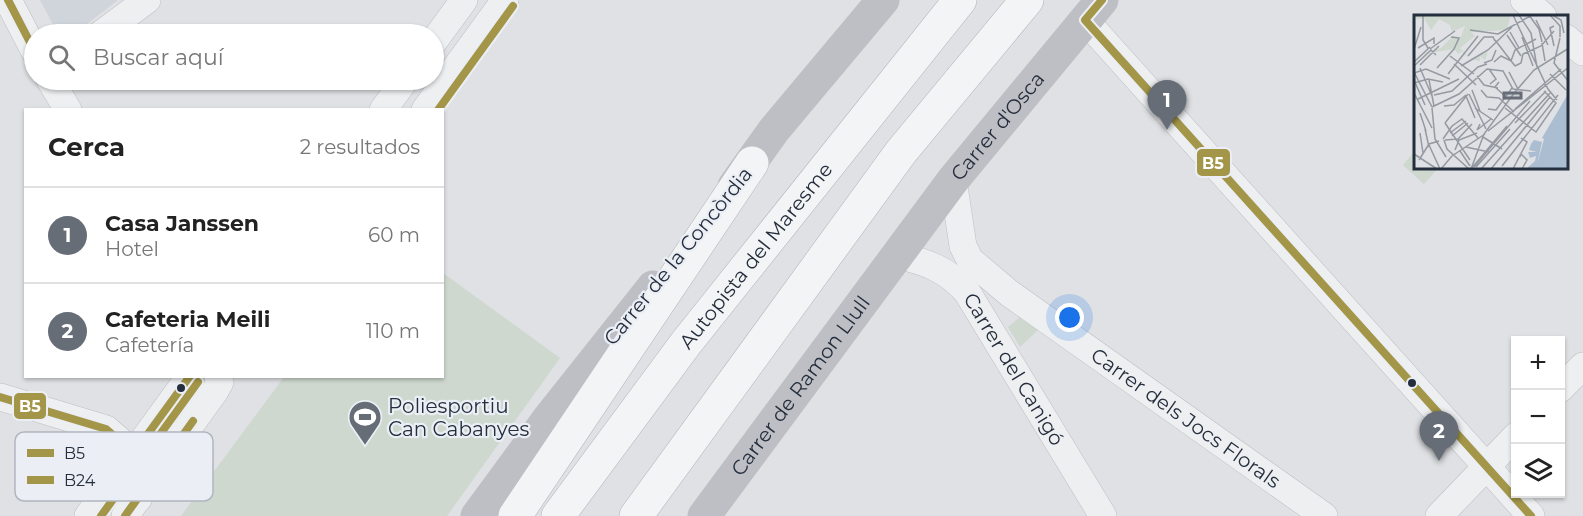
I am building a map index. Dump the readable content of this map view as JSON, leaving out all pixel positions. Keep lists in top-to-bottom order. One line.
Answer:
{"streets":{"highway":["Autopista del Maresme"],"street":["Carrer d'Osca","Carrer de la Concòrdia","Carrer del Canigó","Carrer de Ramon Llull","Carrer dels Jocs Florals"]},"crossings":[["Carrer d'Osca","Carrer del Canigó"],["Carrer d'Osca","Carrer de Ramon Llull"],["Carrer d'Osca","Carrer dels Jocs Florals"],["Carrer del Canigó","Carrer de Ramon Llull"]],"places":{"sports":["Poliesportiu Can Cabanyes"]},"lines":["transit line B5","transit line B24"],"legend":["B5","B24"],"page":{"search":"Buscar aquí","pins":["1","2"],"heading":["Cerca","2 resultados"],"list":[{"mark":"1","name":"Casa Janssen","note":"Hotel","value":"60 m"},{"mark":"2","name":"Cafeteria Meili","note":"Cafetería","value":"110 m"}],"map_buttons":["+","−"]}}
